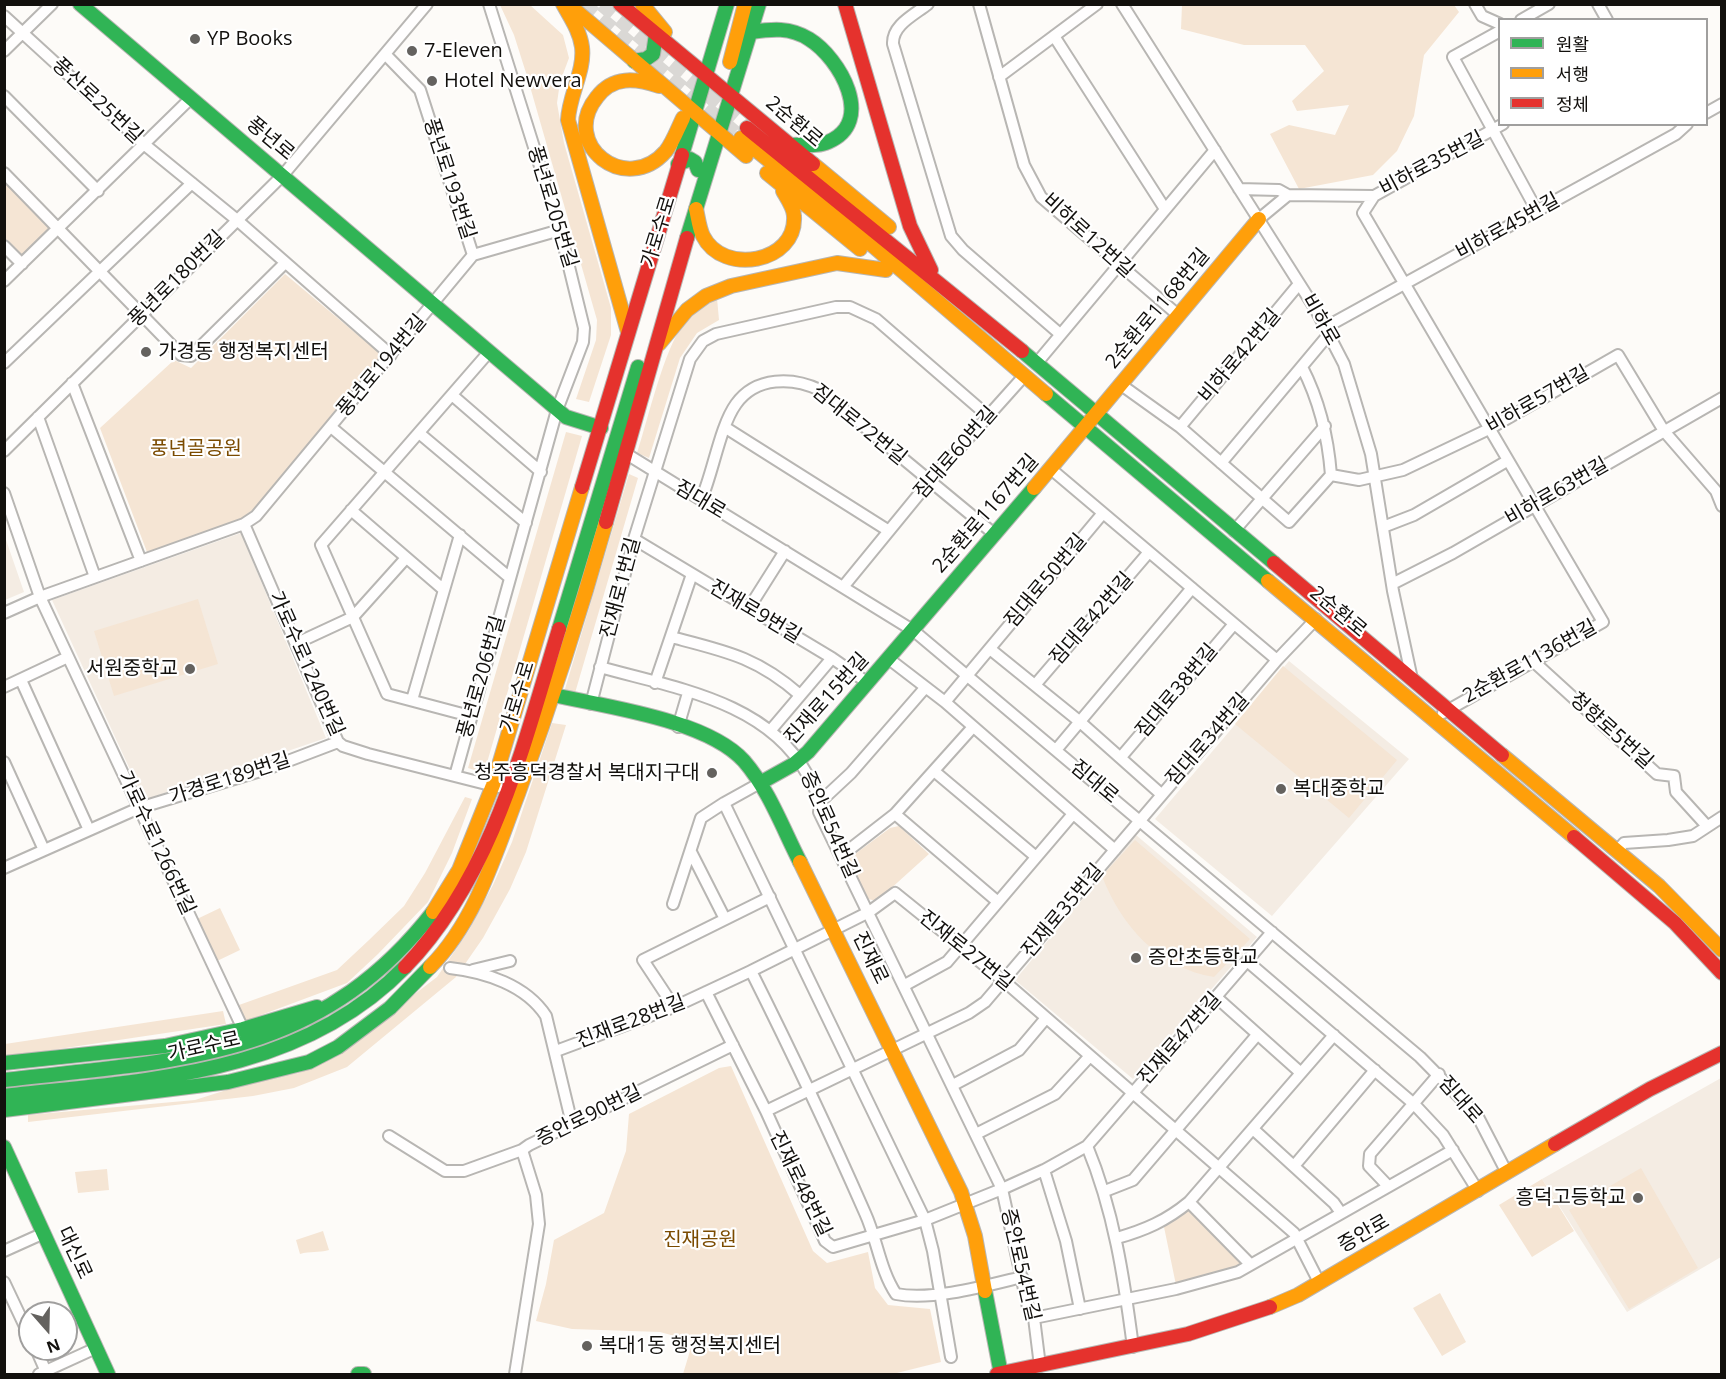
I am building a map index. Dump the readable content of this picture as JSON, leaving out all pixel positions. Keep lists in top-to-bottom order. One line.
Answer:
{"streets":{"main road":["2순환로","풍년로","가로수로","2순환로1168번길","2순환로1167번길","진재로15번길","진재로","증안로","대신로"],"street":["풍산로25번길","비하로35번길","풍년로193번길","풍년로205번길","비하로45번길","비하로12번길","풍년로180번길","비하로","비하로42번길","풍년로194번길","비하로57번길","짐대로72번길","짐대로60번길","비하로63번길","짐대로","짐대로50번길","진재로1번길","진재로9번길","짐대로42번길","2순환로1136번길","가로수로1240번길","풍년로206번길","짐대로38번길","청향로5번길","짐대로34번길","가경로189번길","증안로54번길","가로수로1266번길","진재로35번길","진재로27번길","진재로28번길","진재로47번길","증안로90번길","진재로48번길"]},"crossings":[["풍산로25번길","풍년로180번길"],["풍산로25번길","풍년로194번길"],["2순환로","가로수로"],["2순환로","2순환로1168번길"],["2순환로","비하로"],["2순환로","짐대로60번길"],["2순환로","2순환로1167번길"],["2순환로","2순환로1136번길"],["2순환로","짐대로34번길"],["풍년로","풍년로193번길"],["풍년로","풍년로205번길"],["풍년로","가로수로"],["풍년로","풍년로180번길"],["풍년로","풍년로194번길"],["풍년로","풍년로206번길"],["비하로35번길","비하로"],["풍년로193번길","풍년로180번길"],["풍년로193번길","풍년로194번길"],["풍년로205번길","풍년로206번길"],["비하로45번길","비하로"],["가로수로","짐대로"],["가로수로","가로수로1240번길"],["가로수로","진재로"],["비하로12번길","2순환로1168번길"],["2순환로1168번길","비하로"],["2순환로1168번길","2순환로1167번길"],["비하로","비하로42번길"],["비하로","비하로57번길"],["비하로","비하로63번길"],["풍년로194번길","가로수로1240번길"],["풍년로194번길","가로수로1266번길"],["비하로57번길","비하로63번길"],["짐대로72번길","짐대로60번길"],["짐대로72번길","짐대로"],["짐대로72번길","2순환로1167번길"],["짐대로60번길","짐대로"],["짐대로60번길","진재로1번길"],["비하로63번길","2순환로1136번길"],["짐대로","2순환로1167번길"],["짐대로","짐대로50번길"],["짐대로","진재로1번길"],["짐대로","진재로15번길"],["짐대로","짐대로34번길"],["짐대로","진재로35번길"],["짐대로","진재로47번길"],["짐대로","증안로"],["2순환로1167번길","진재로15번길"],["짐대로50번길","진재로35번길"],["진재로1번길","진재로"],["진재로9번길","진재로15번길"],["2순환로1136번길","청향로5번길"],["가로수로1240번길","풍년로206번길"],["가로수로1240번길","가경로189번길"],["진재로15번길","증안로54번길"],["진재로15번길","진재로35번길"],["진재로15번길","진재로"],["짐대로34번길","진재로35번길"],["가경로189번길","가로수로1266번길"],["증안로54번길","진재로35번길"],["증안로54번길","진재로27번길"],["증안로54번길","진재로47번길"],["증안로54번길","증안로"],["진재로35번길","진재로27번길"],["진재로35번길","진재로"],["진재로35번길","진재로28번길"],["진재로35번길","진재로48번길"],["진재로27번길","진재로"],["진재로27번길","진재로28번길"],["진재로27번길","진재로47번길"],["진재로27번길","증안로"],["진재로","진재로28번길"],["진재로","진재로47번길"],["진재로","진재로48번길"],["진재로","증안로"],["진재로28번길","증안로90번길"],["진재로28번길","진재로48번길"],["진재로47번길","진재로48번길"]],"parks":["풍년골공원","진재공원"],"places":["YP Books","7-Eleven","Hotel Newvera","가경동 행정복지센터","서원중학교","청주흥덕경찰서 복대지구대","복대중학교","증안초등학교","흥덕고등학교","복대1동 행정복지센터"],"legend":["원활","서행","정체"],"north":"bottom"}
